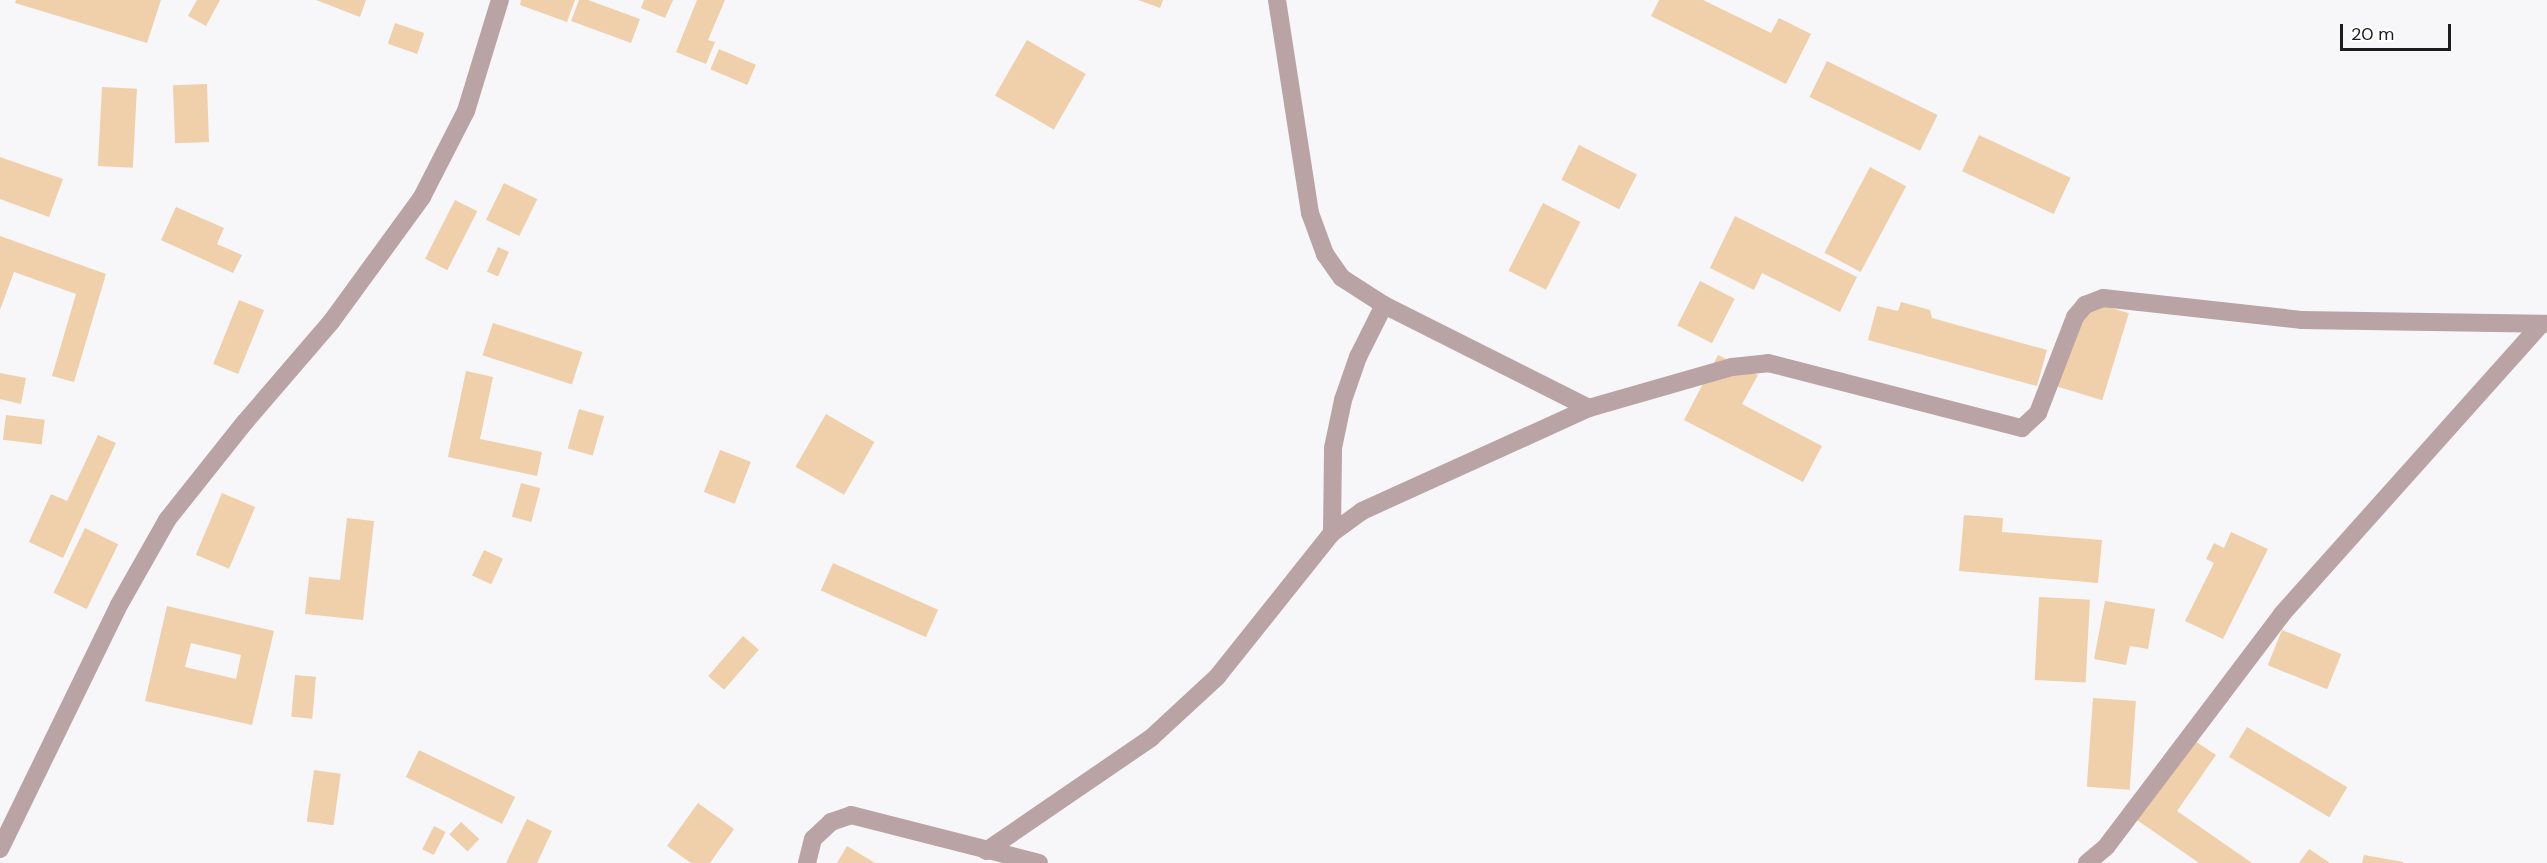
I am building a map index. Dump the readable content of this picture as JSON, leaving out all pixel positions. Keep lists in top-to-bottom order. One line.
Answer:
{"scale_bar":"20 m"}
